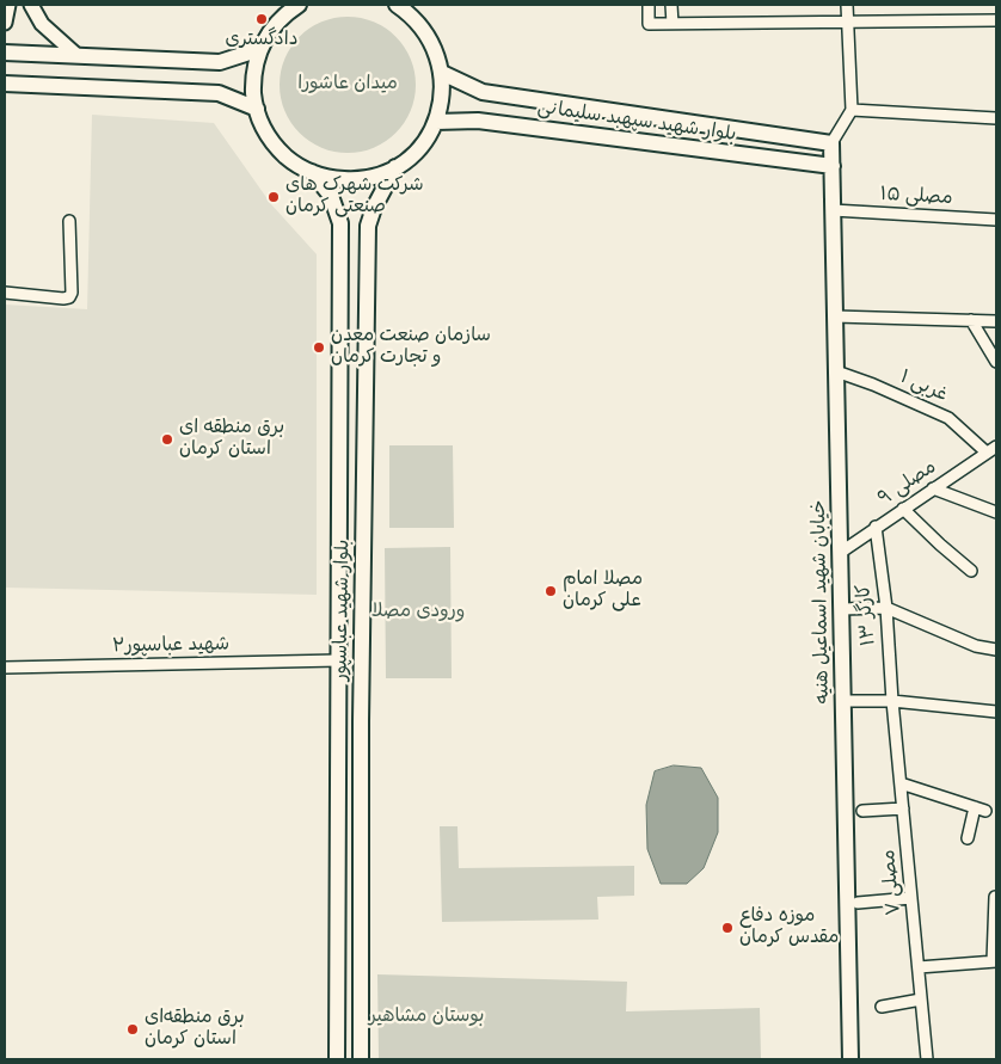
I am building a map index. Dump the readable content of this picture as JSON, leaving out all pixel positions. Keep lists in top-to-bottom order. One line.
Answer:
{"streets":{"main road":["بلوار شهید سپهبد سلیمانی","خیابان شهید اسماعیل هنیه","بلوار شهید عباسپور"],"street":["مصلی ۱۵","۱ غربی","مصلی ۹","کارگر ۱۳","شهید عباسپور۲","مصلی ۷"]},"crossings":[["بلوار شهید سپهبد سلیمانی","خیابان شهید اسماعیل هنیه"],["مصلی ۱۵","خیابان شهید اسماعیل هنیه"],["۱ غربی","مصلی ۹"],["۱ غربی","خیابان شهید اسماعیل هنیه"],["مصلی ۹","خیابان شهید اسماعیل هنیه"],["مصلی ۹","کارگر ۱۳"],["بلوار شهید عباسپور","شهید عباسپور۲"],["کارگر ۱۳","مصلی ۷"]],"parks":["میدان عاشورا","ورودی مصلا","بوستان مشاهیر"],"places":["دادگستری","شرکت شهرک های صنعتی کرمان","سازمان صنعت معدن و تجارت کرمان","برق منطقه ای استان کرمان","مصلا امام علی کرمان","موزه دفاع مقدس کرمان","برق منطقه‌ای استان کرمان"]}
